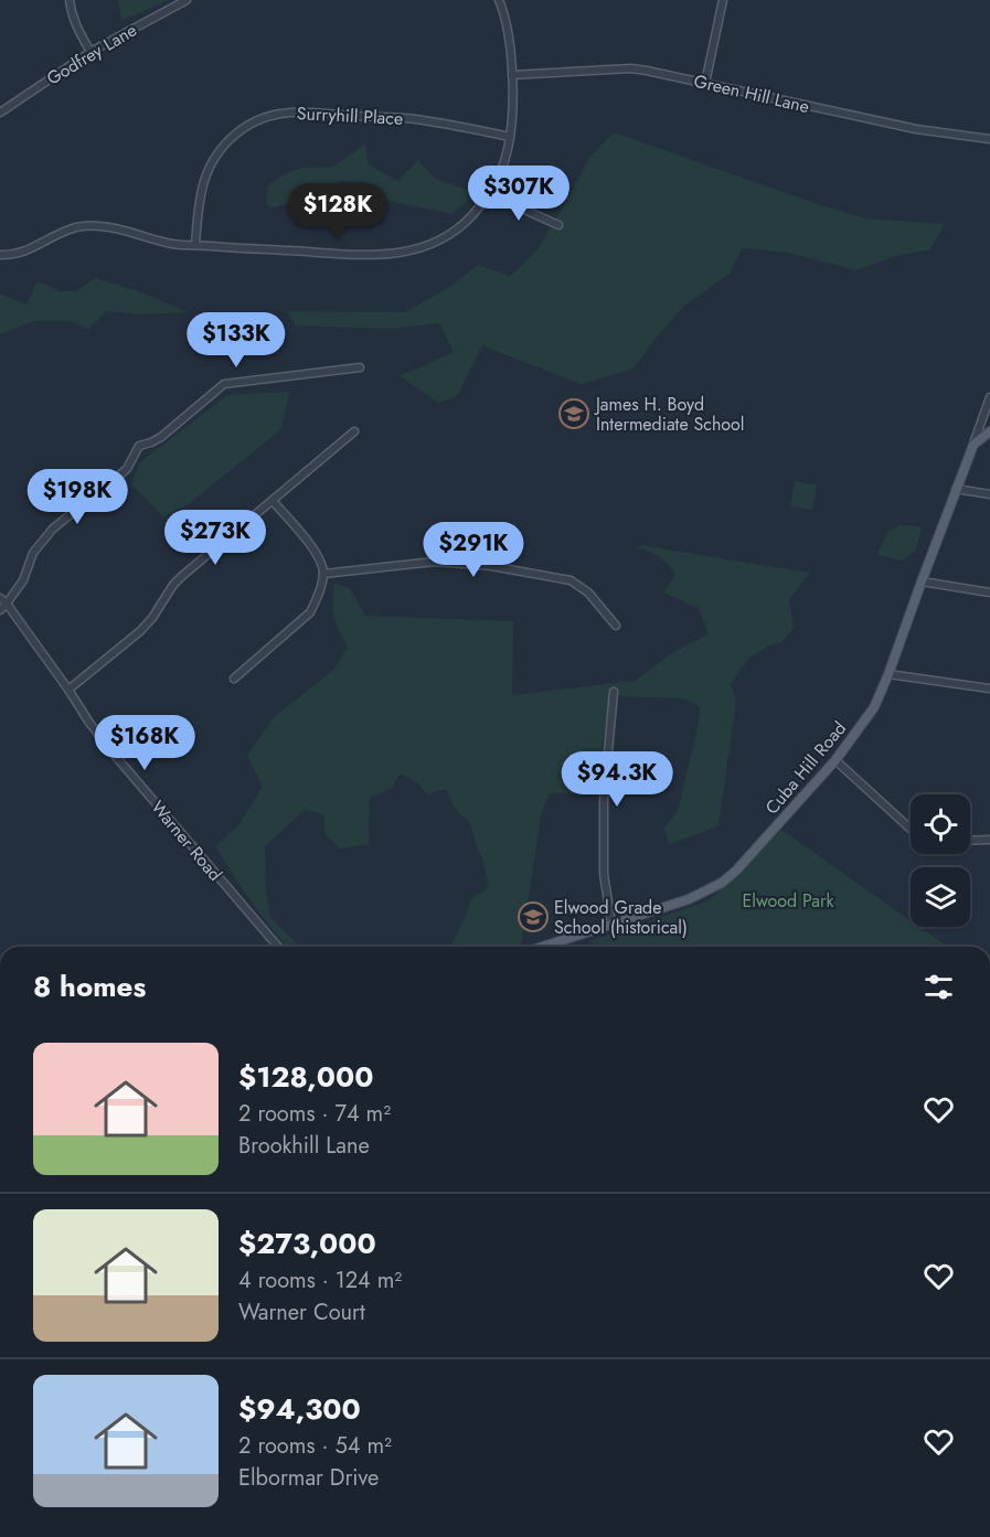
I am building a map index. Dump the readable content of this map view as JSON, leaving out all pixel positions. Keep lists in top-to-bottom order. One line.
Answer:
{"streets":{"main road":["Cuba Hill Road"],"street":["Godfrey Lane","Green Hill Lane","Surryhill Place","Warner Road"]},"parks":["Elwood Park"],"places":{"school or university":["James H. Boyd Intermediate School","Elwood Grade School (historical)"]},"page":{"price":["$307K","$128K","$133K","$198K","$273K","$291K","$168K","$94.3K"],"heading":"8 homes","list":[{"name":"$128,000","note":"2 rooms · 74 m² · Brookhill Lane"},{"name":"$273,000","note":"4 rooms · 124 m² · Warner Court"},{"name":"$94,300","note":"2 rooms · 54 m² · Elbormar Drive"}]}}
